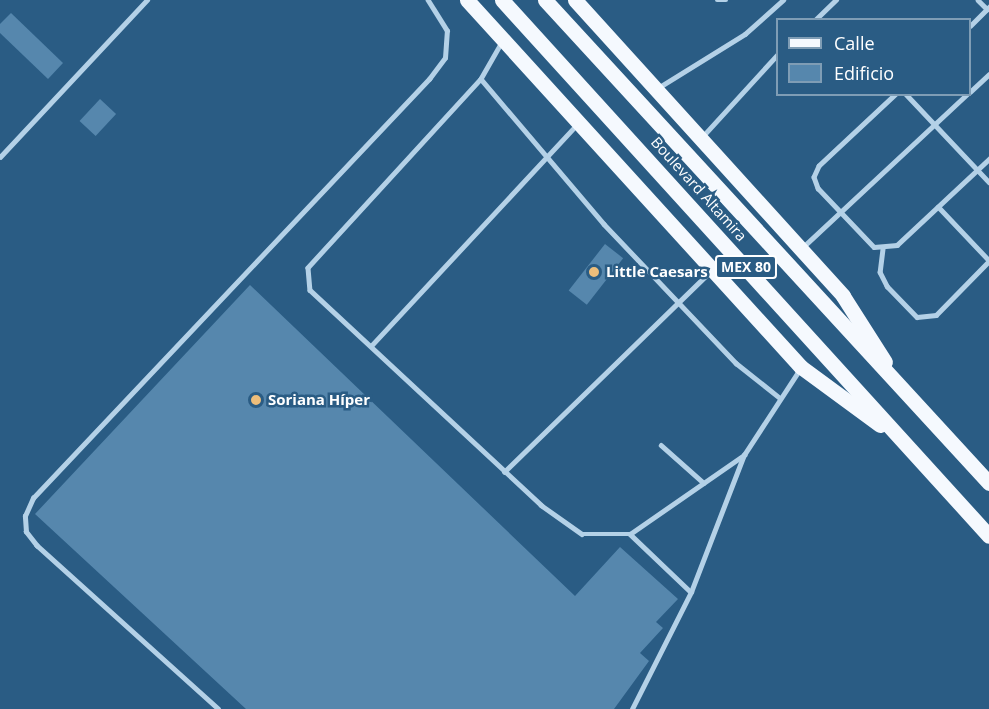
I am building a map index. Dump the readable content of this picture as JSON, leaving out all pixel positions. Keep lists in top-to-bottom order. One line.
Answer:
{"streets":{"main road":["Boulevard Altamira","MEX 80"]},"places":["Little Caesars","Soriana Híper"],"legend":["Calle","Edificio"]}
